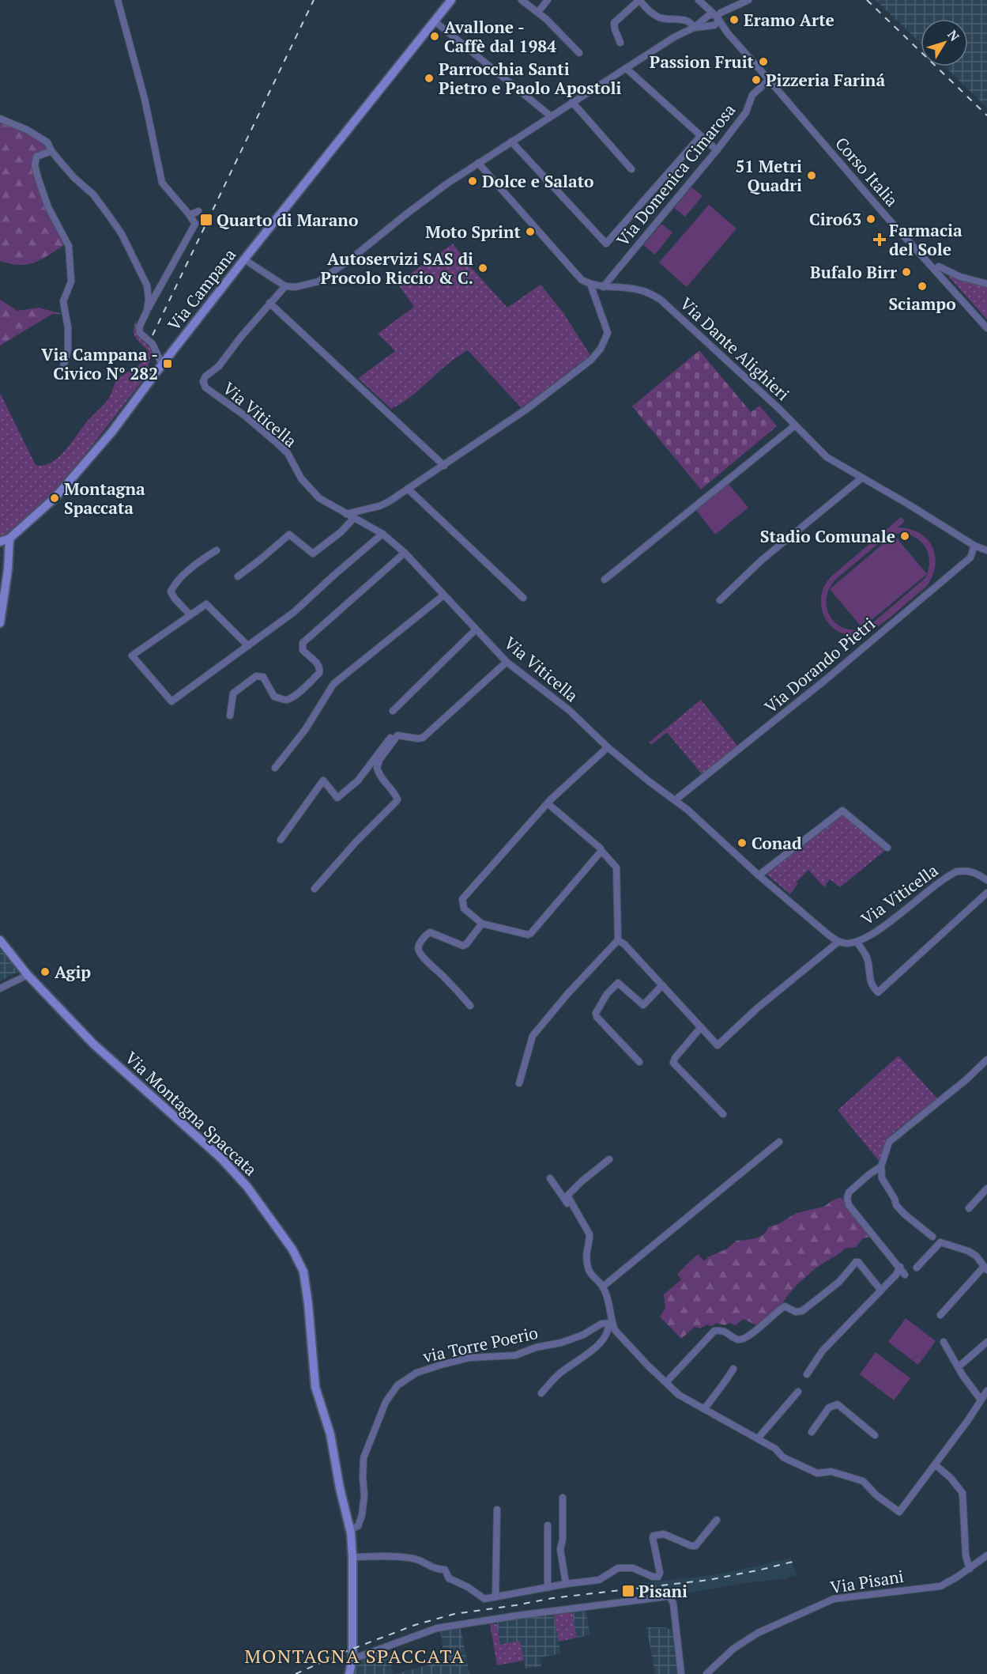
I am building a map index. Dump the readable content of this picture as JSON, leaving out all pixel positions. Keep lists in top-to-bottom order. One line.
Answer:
{"streets":{"main road":["Via Campana","Via Montagna Spaccata"],"street":["Corso Italia","Via Domenica Cimarosa","Via Dante Alighieri","Via Viticella","Via Dorando Pietri","via Torre Poerio","Via Pisani"]},"crossings":[["Corso Italia","Via Domenica Cimarosa"],["Via Domenica Cimarosa","Via Dante Alighieri"],["Via Dante Alighieri","Via Dorando Pietri"],["Via Viticella","Via Dorando Pietri"],["Via Montagna Spaccata","via Torre Poerio"]],"districts":["MONTAGNA SPACCATA"],"places":{"other":["Eramo Arte","Avallone - Caffè dal 1984","Passion Fruit","Parrocchia Santi Pietro e Paolo Apostoli","Pizzeria Fariná","51 Metri Quadri","Dolce e Salato","Ciro63","Moto Sprint","Autoservizi SAS di Procolo Riccio & C.","Bufalo Birr","Sciampo","Montagna Spaccata","Stadio Comunale","Conad","Agip"],"transit":["Quarto di Marano","Via Campana - Civico N° 282","Pisani"],"health":["Farmacia del Sole"]},"north":"top right"}
